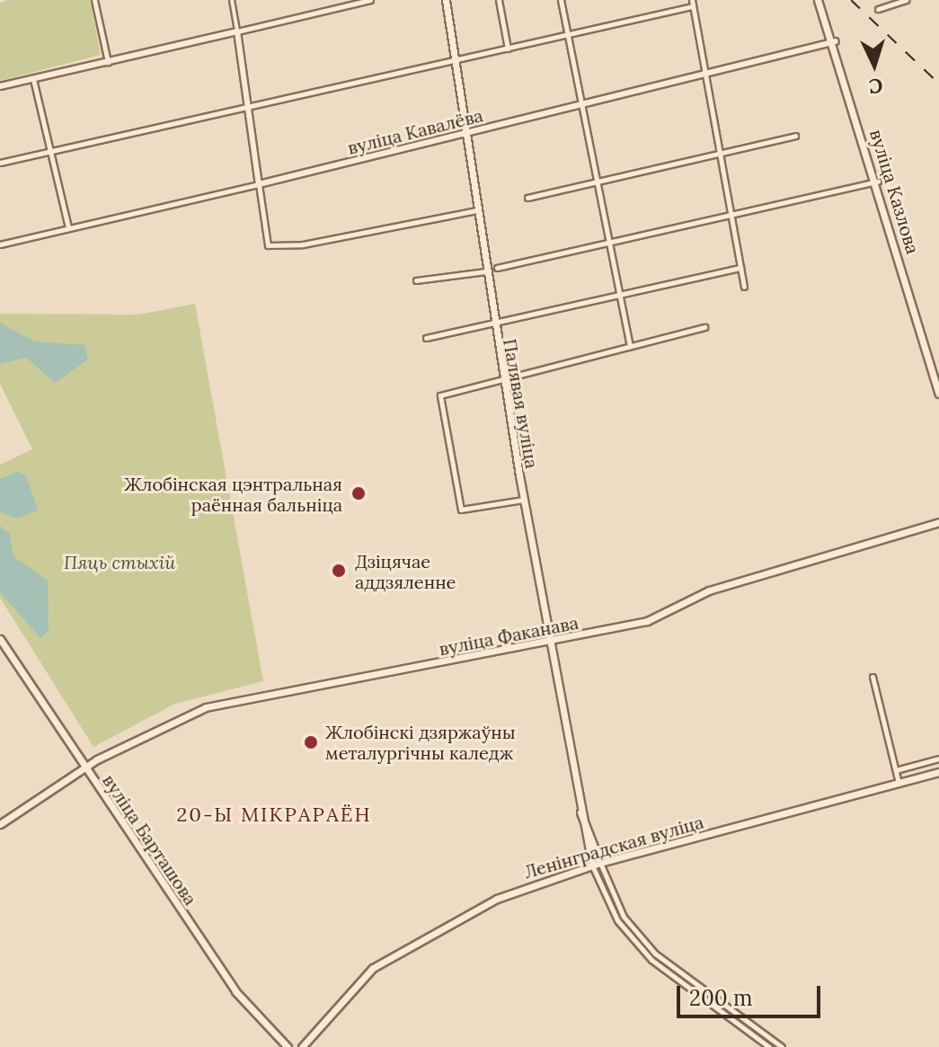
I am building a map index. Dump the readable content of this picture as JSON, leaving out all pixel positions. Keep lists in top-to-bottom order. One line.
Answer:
{"streets":{"main road":["вуліца Казлова","Палявая вуліца","вуліца Факанава","вуліца Барташова","Ленінградская вуліца"],"street":["вуліца Кавалёва"]},"crossings":[["вуліца Кавалёва","вуліца Казлова"],["вуліца Кавалёва","Палявая вуліца"],["Палявая вуліца","вуліца Факанава"],["Палявая вуліца","Ленінградская вуліца"],["вуліца Факанава","вуліца Барташова"]],"districts":["20-Ы МІКРАРАЁН"],"parks":["Пяць стыхій"],"places":["Жлобінская цэнтральная раённая бальніца","Дзіцячае аддзяленне","Жлобінскі дзяржаўны металургічны каледж"],"scale_bar":"200 m","north":"bottom"}
